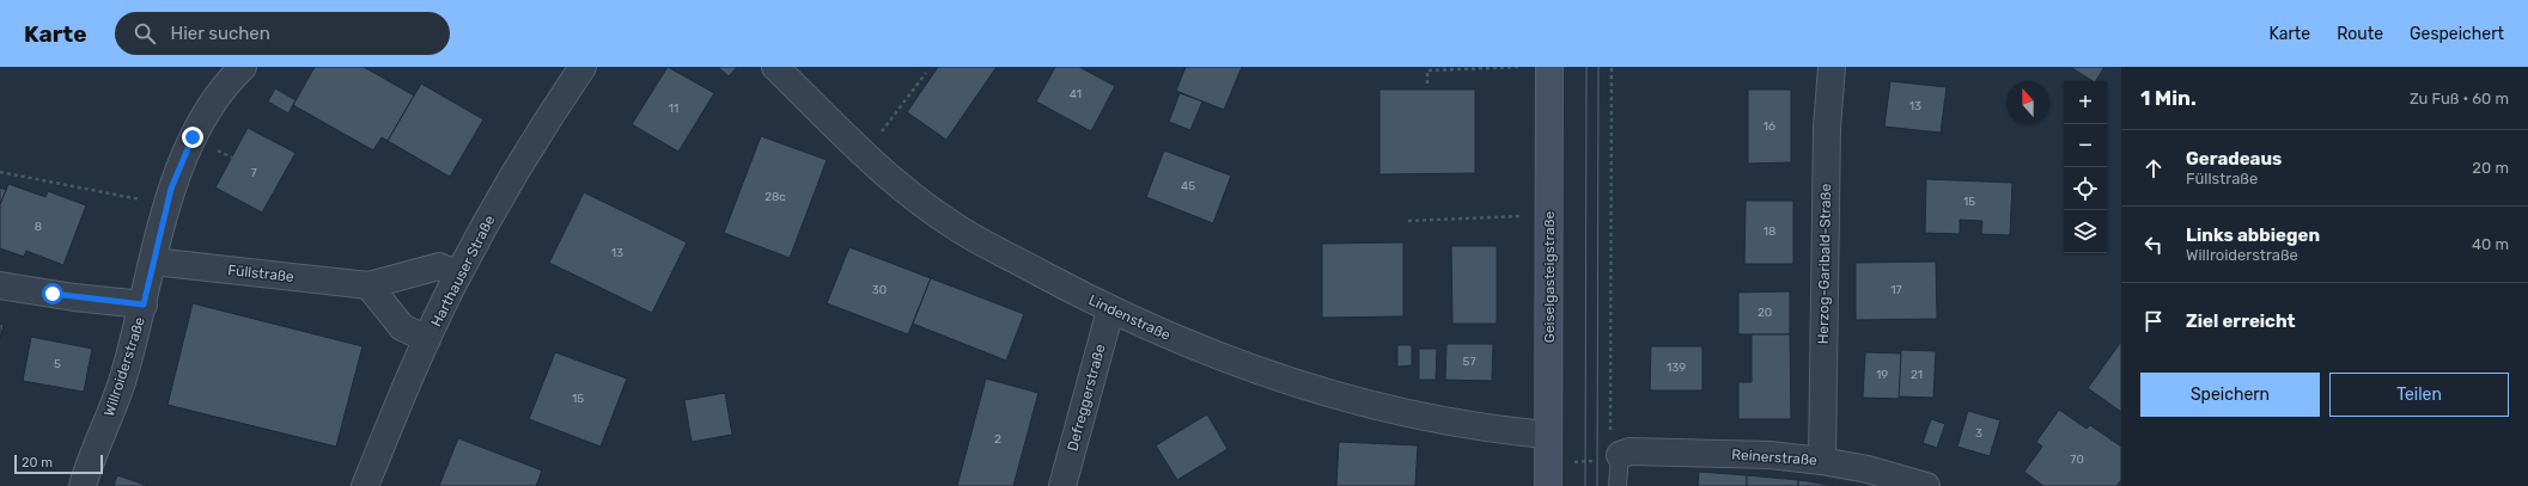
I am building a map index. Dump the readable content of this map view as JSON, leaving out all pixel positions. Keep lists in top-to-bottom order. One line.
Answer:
{"streets":{"main road":["Geiselgasteigstraße"],"street":["Herzog-Garibald-Straße","Harthauser Straße","Füllstraße","Lindenstraße","Willroiderstraße","Defreggerstraße","Reinerstraße"]},"crossings":[["Herzog-Garibald-Straße","Reinerstraße"],["Harthauser Straße","Füllstraße"],["Füllstraße","Willroiderstraße"],["Geiselgasteigstraße","Lindenstraße"],["Lindenstraße","Defreggerstraße"]],"house_numbers":["41","13","11","16","7","45","28c","15","8","18","13","30","17","20","57","5","139","19","21","15","3","2","70"],"scale_bar":"20 m","north":"top","page":{"header":"Karte","search":"Hier suchen","nav":["Karte","Route","Gespeichert"],"heading":["1 Min.","Zu Fuß · 60 m"],"map_buttons":["+","−"],"list":[["Geradeaus","Füllstraße","20 m"],["Links abbiegen","Willroiderstraße","40 m"],"Ziel erreicht"],"buttons":["Speichern","Teilen"],"scale":"20 m"}}
